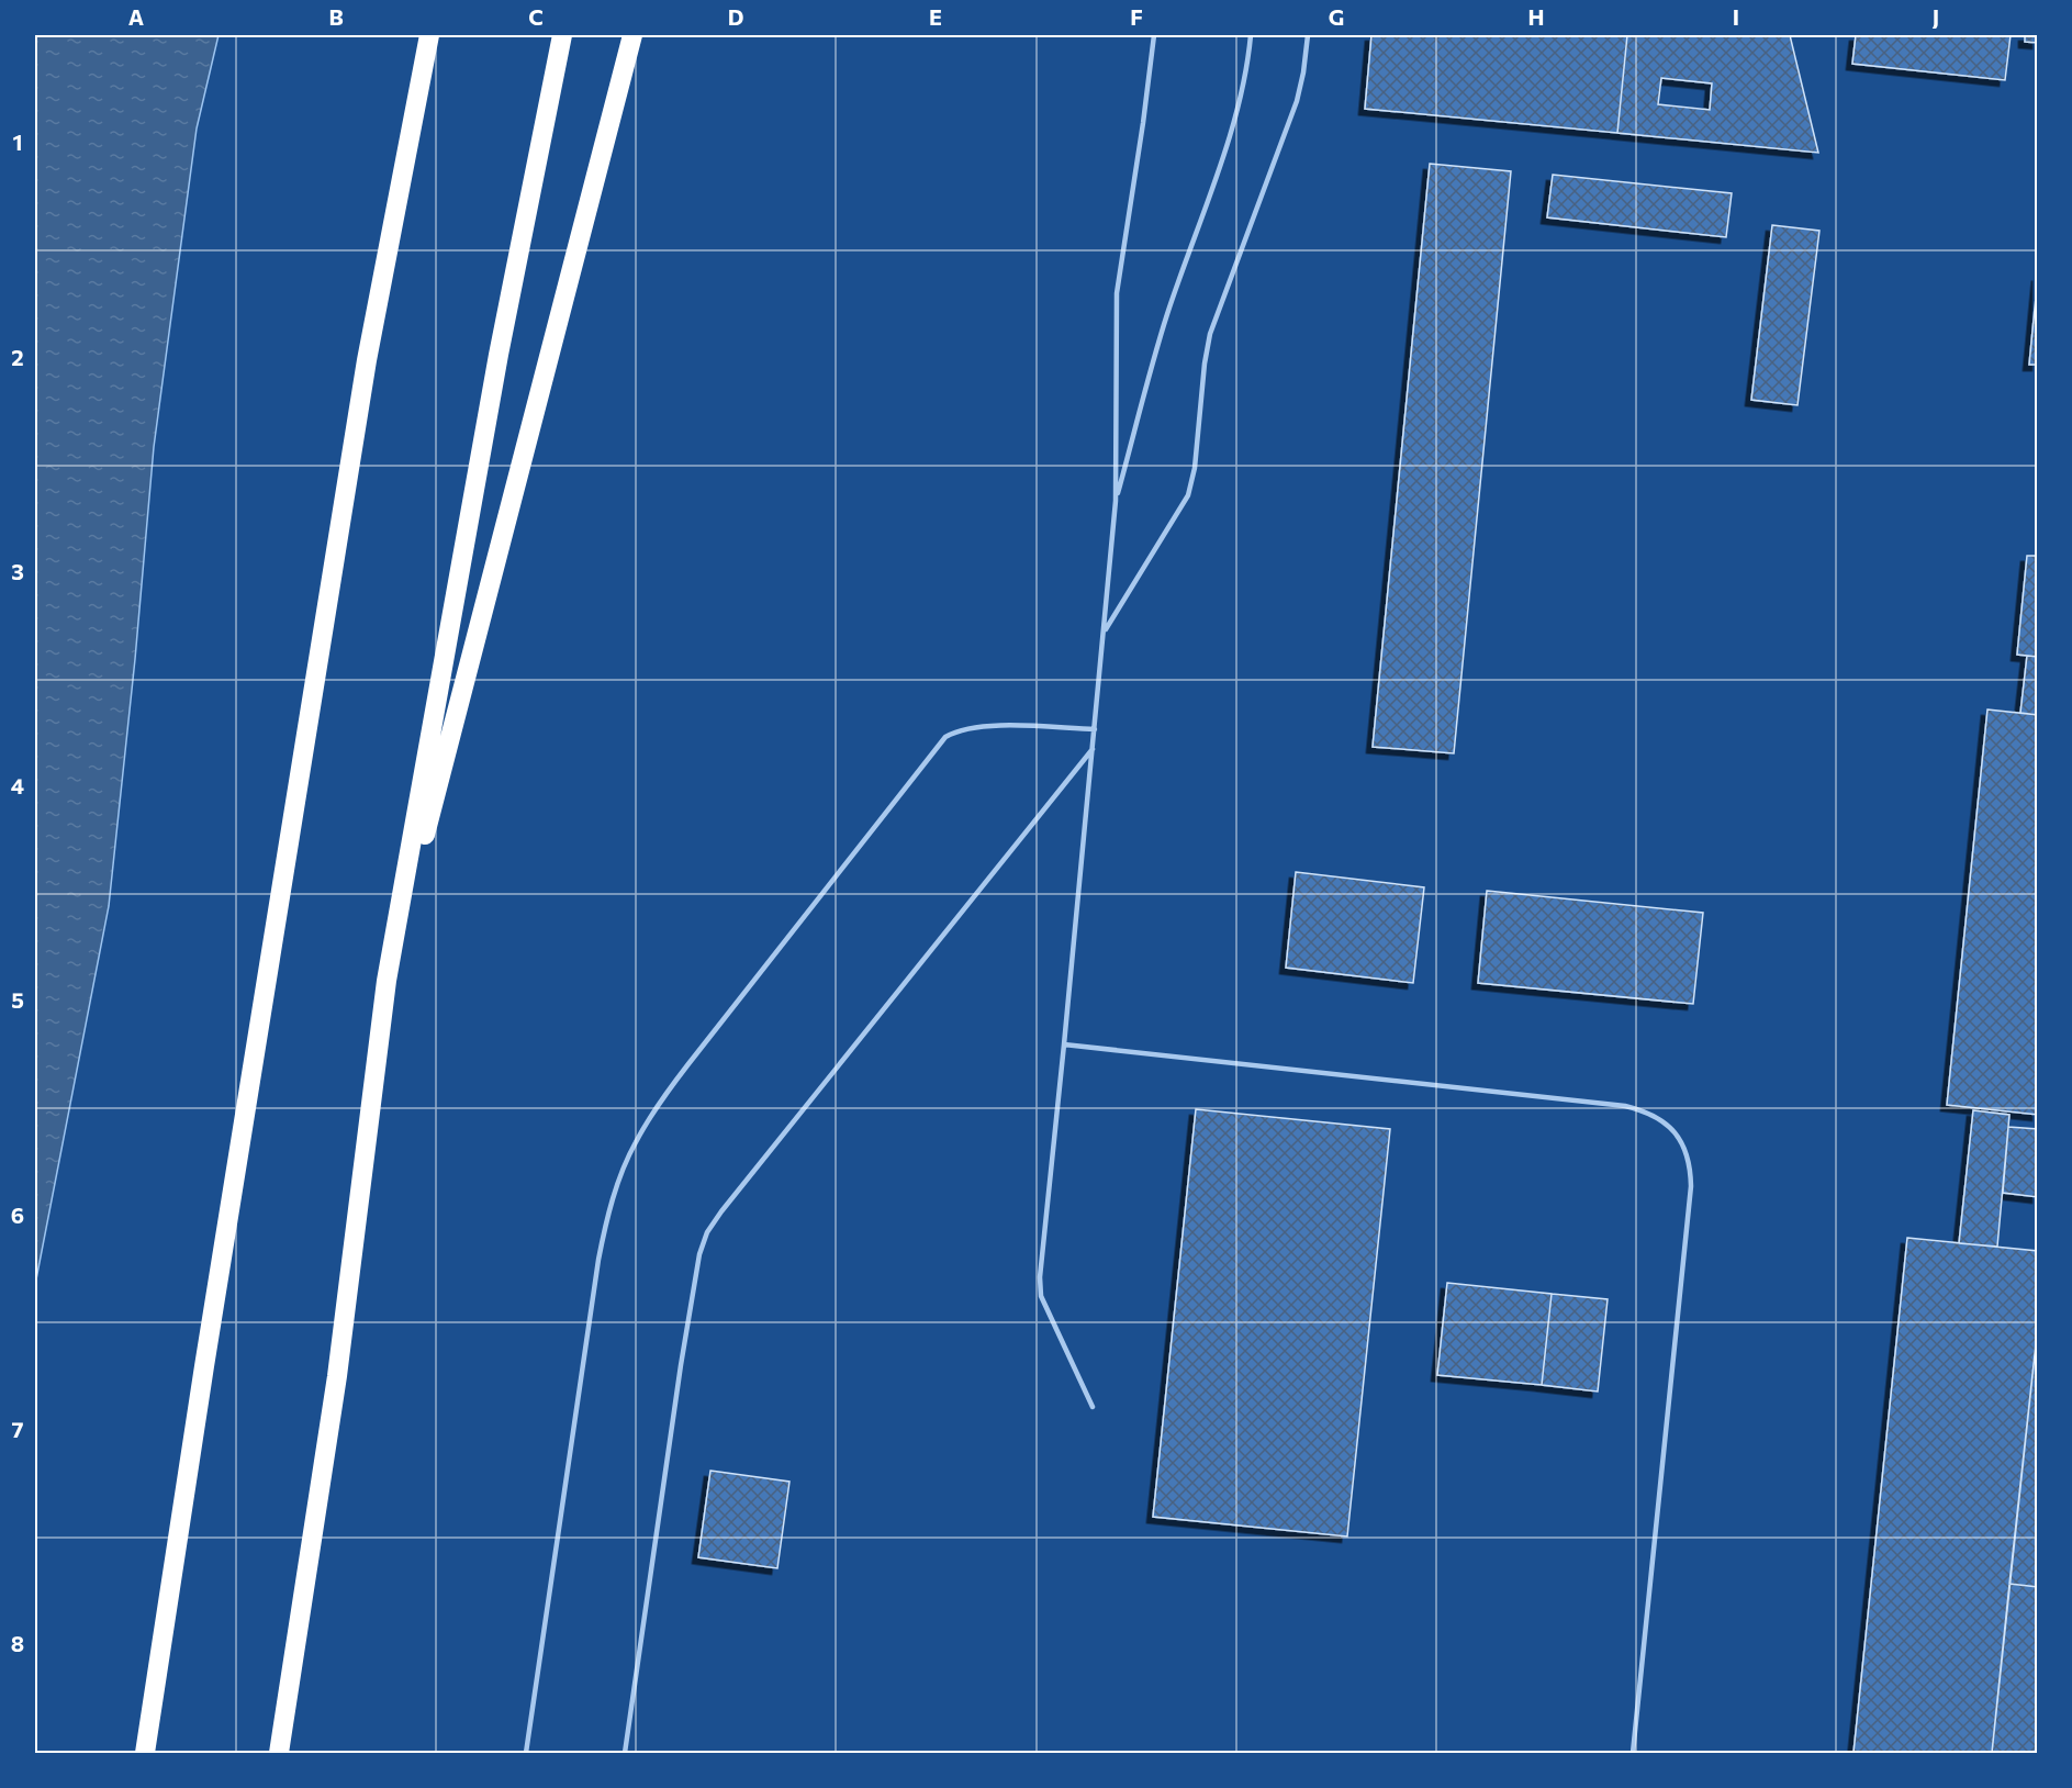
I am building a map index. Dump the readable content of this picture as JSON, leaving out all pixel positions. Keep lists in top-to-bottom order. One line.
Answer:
{"grid":{"columns":["A","B","C","D","E","F","G","H","I","J"],"rows":["1","2","3","4","5","6","7","8"]}}
